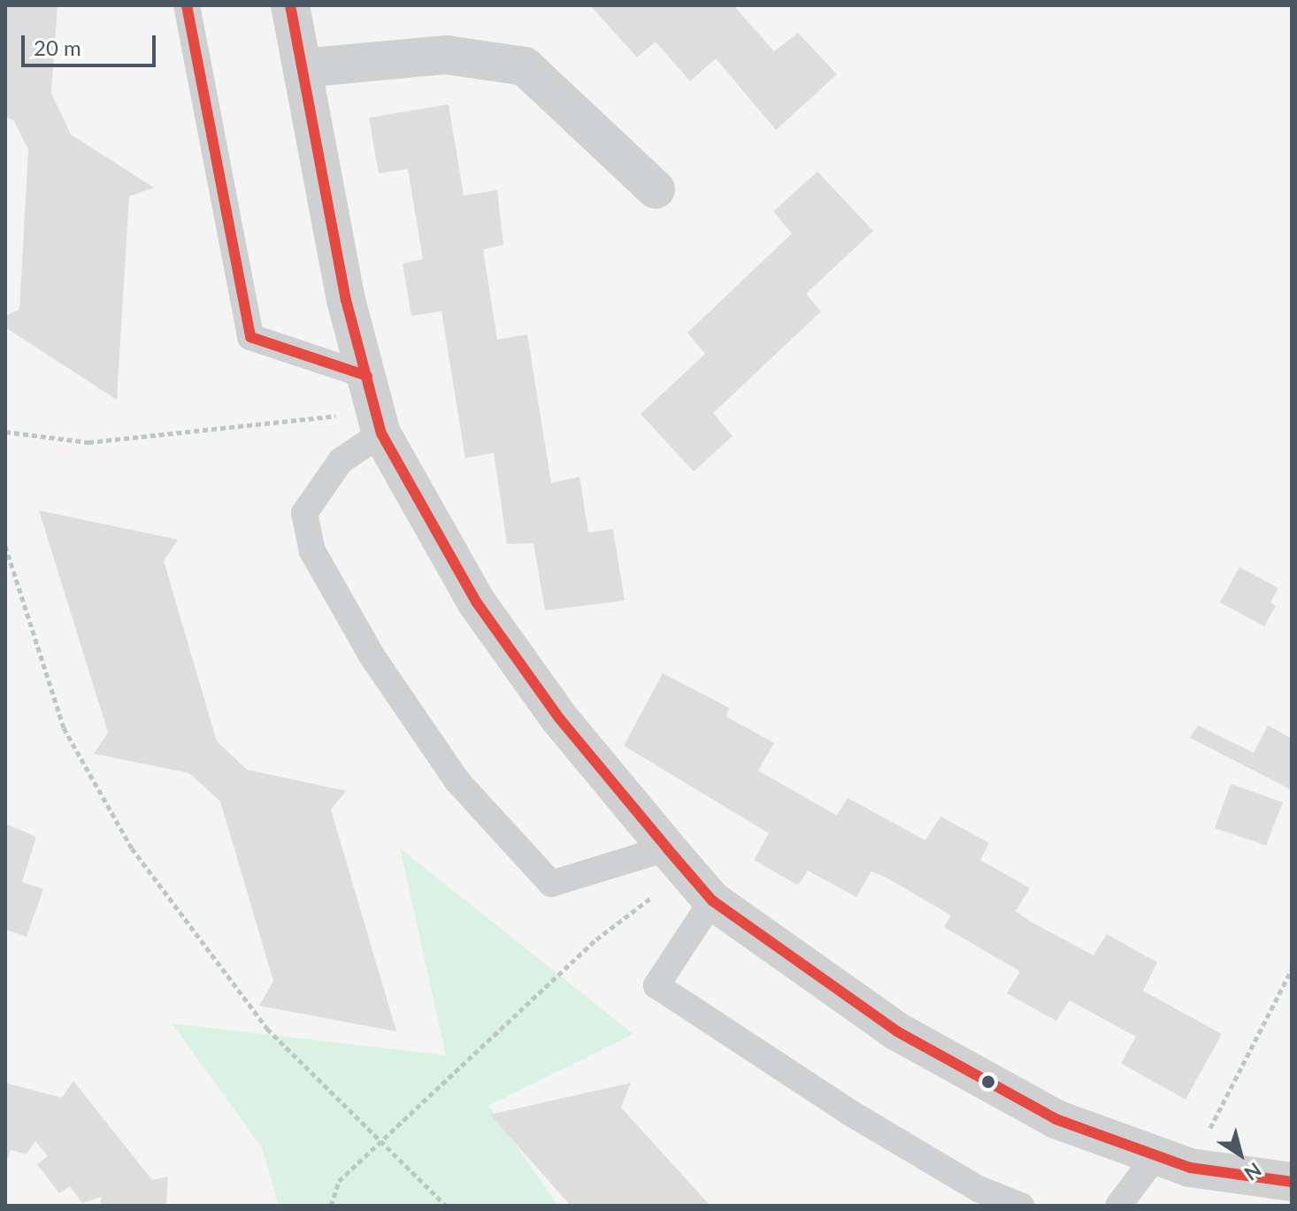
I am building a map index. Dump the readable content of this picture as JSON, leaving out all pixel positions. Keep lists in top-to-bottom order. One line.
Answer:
{"scale_bar":"20 m","north":"bottom right"}
